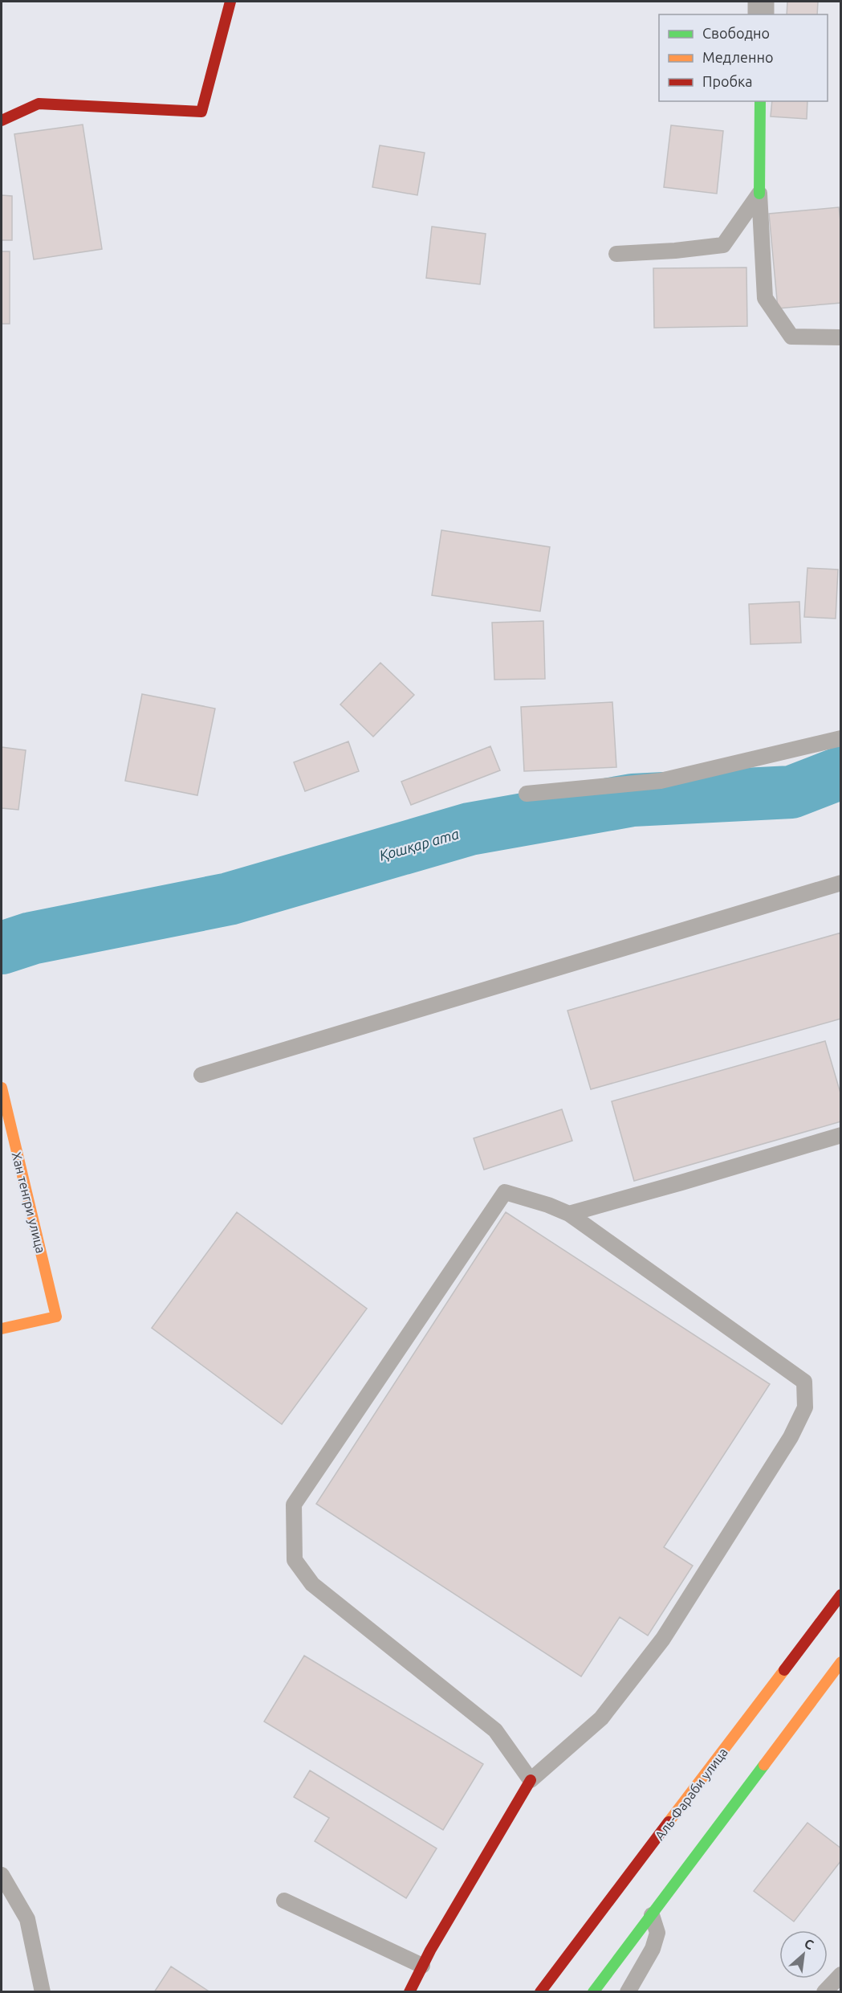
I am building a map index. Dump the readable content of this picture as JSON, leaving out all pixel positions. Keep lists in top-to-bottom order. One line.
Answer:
{"streets":{"street":["Хан тенгри улица","Аль-Фараби улица"]},"water":["Қошқар ата"],"legend":["Свободно","Медленно","Пробка"],"north":"top right"}
